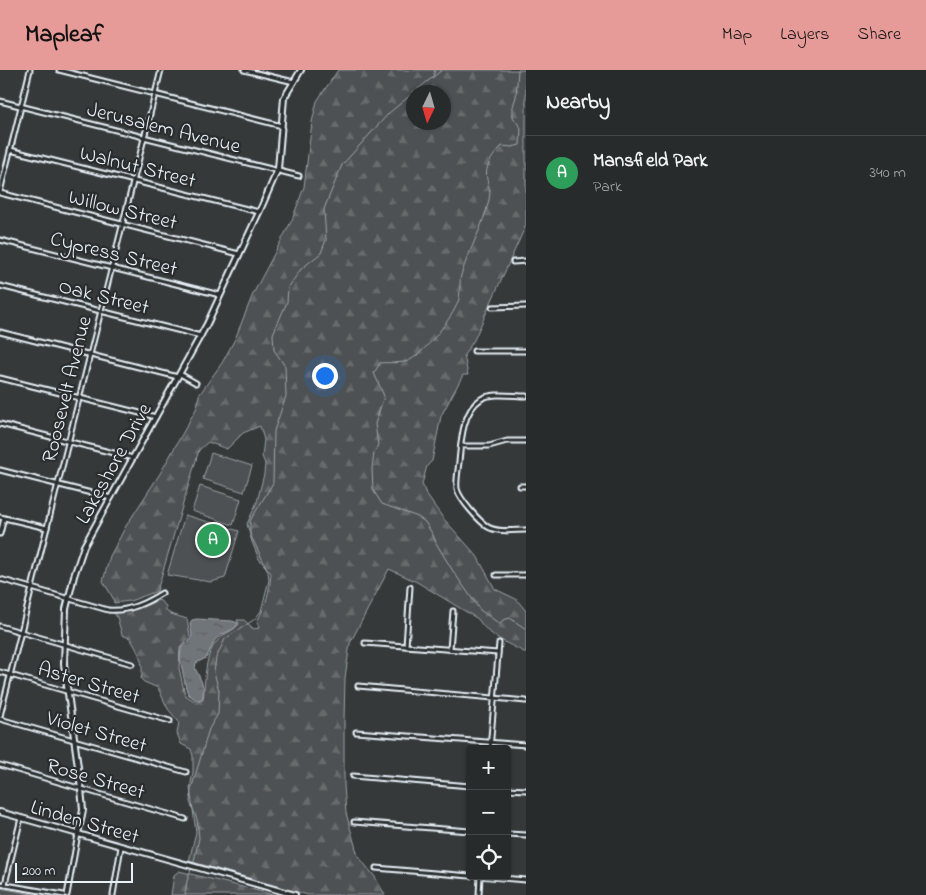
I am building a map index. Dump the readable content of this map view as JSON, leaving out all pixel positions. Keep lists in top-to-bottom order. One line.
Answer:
{"streets":{"street":["Jerusalem Avenue","Walnut Street","Willow Street","Cypress Street","Oak Street","Roosevelt Avenue","Lakeshore Drive","Aster Street","Violet Street","Rose Street","Linden Street"]},"crossings":[["Jerusalem Avenue","Roosevelt Avenue"],["Jerusalem Avenue","Lakeshore Drive"],["Walnut Street","Roosevelt Avenue"],["Walnut Street","Lakeshore Drive"],["Willow Street","Roosevelt Avenue"],["Willow Street","Lakeshore Drive"],["Cypress Street","Roosevelt Avenue"],["Cypress Street","Lakeshore Drive"],["Oak Street","Roosevelt Avenue"],["Oak Street","Lakeshore Drive"],["Roosevelt Avenue","Aster Street"],["Roosevelt Avenue","Violet Street"],["Lakeshore Drive","Aster Street"],["Lakeshore Drive","Violet Street"],["Lakeshore Drive","Rose Street"],["Lakeshore Drive","Linden Street"]],"scale_bar":"200 m","north":"bottom","page":{"header":"Mapleaf","nav":["Map","Layers","Share"],"heading":"Nearby","list":[{"mark":"A","name":"Mansfield Park","note":"Park","value":"340 m"}],"pins":"A","map_buttons":["+","−"],"scale":"200 m"}}
